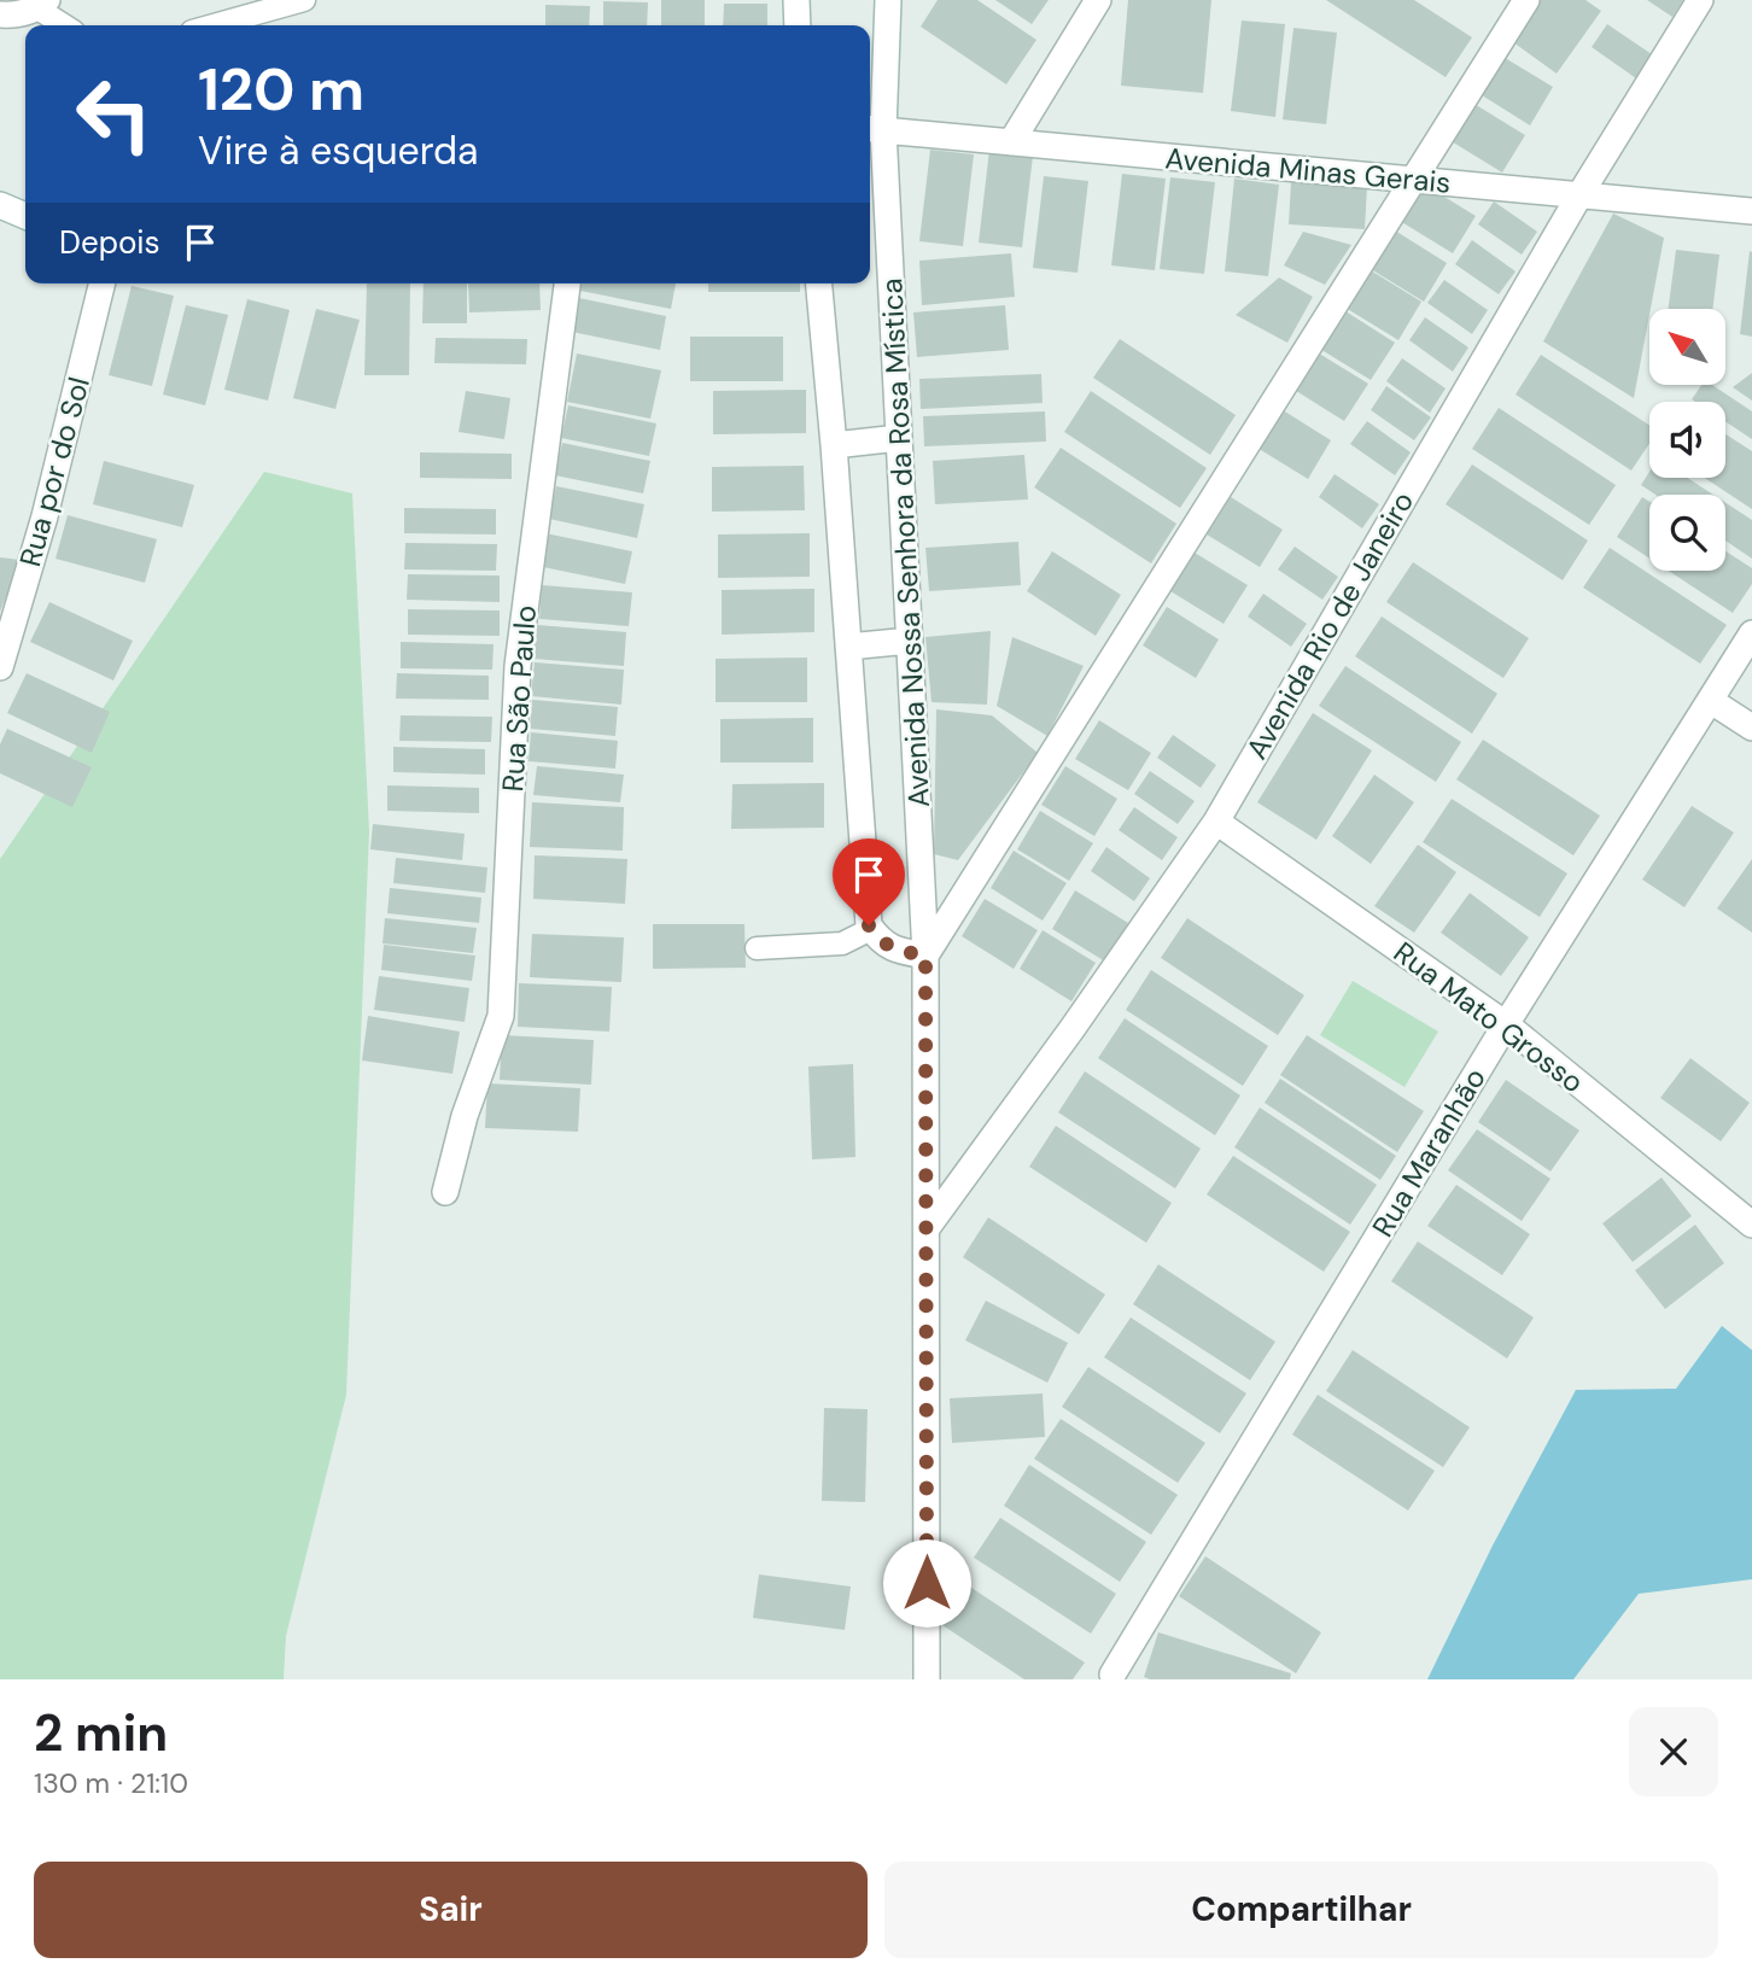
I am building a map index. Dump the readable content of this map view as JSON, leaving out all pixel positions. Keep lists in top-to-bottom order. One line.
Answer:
{"streets":{"street":["Avenida Minas Gerais","Rua por do Sol","Avenida Nossa Senhora da Rosa Mística","Avenida Rio de Janeiro","Rua São Paulo","Rua Mato Grosso","Rua Maranhão"]},"crossings":[["Avenida Minas Gerais","Avenida Nossa Senhora da Rosa Mística"],["Avenida Minas Gerais","Avenida Rio de Janeiro"],["Avenida Nossa Senhora da Rosa Mística","Avenida Rio de Janeiro"],["Avenida Rio de Janeiro","Rua Mato Grosso"],["Rua Mato Grosso","Rua Maranhão"]],"north":"top left","page":{"turn":["120 m","Vire à esquerda"],"then":"Depois","heading":["2 min","130 m · 21:10"],"buttons":["Sair","Compartilhar"]}}
